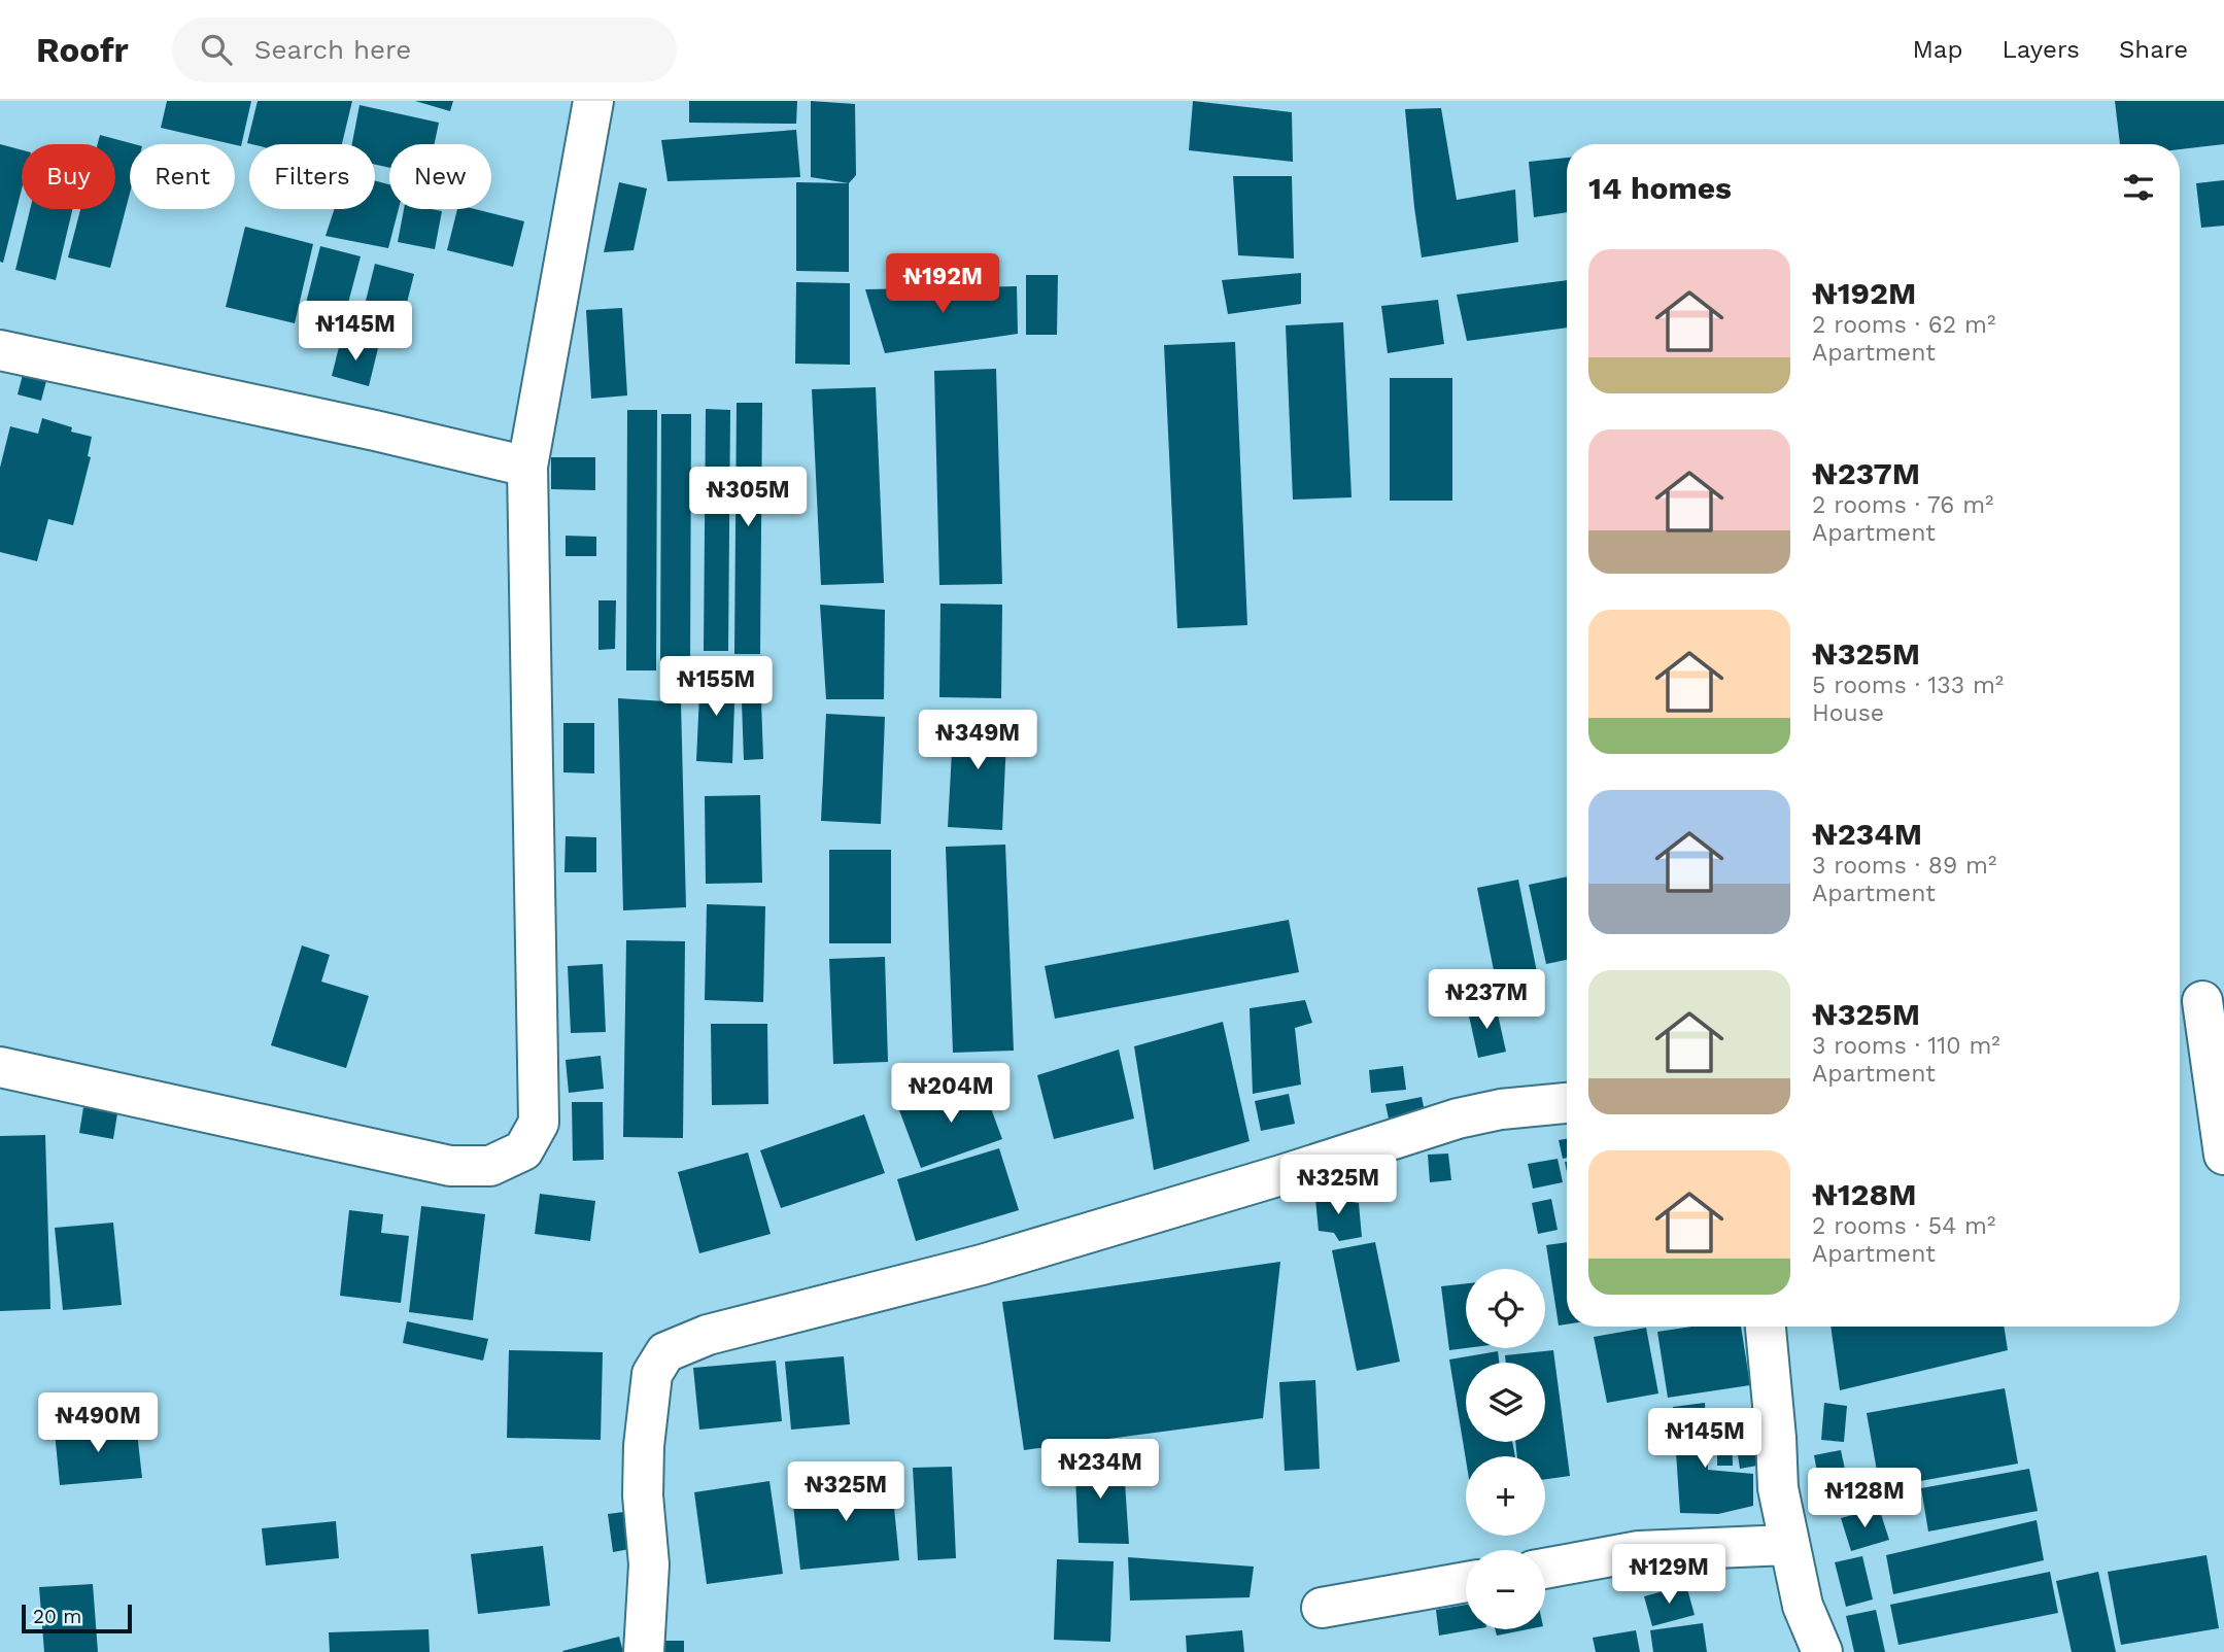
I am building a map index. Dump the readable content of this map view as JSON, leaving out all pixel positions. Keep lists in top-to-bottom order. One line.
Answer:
{"scale_bar":"20 m","page":{"header":"Roofr","search":"Search here","nav":["Map","Layers","Share"],"chip":["Buy","Rent","Filters","New"],"heading":"14 homes","list":[{"name":"₦192M","note":"2 rooms · 62 m² · Apartment"},{"name":"₦237M","note":"2 rooms · 76 m² · Apartment"},{"name":"₦325M","note":"5 rooms · 133 m² · House"},{"name":"₦234M","note":"3 rooms · 89 m² · Apartment"},{"name":"₦325M","note":"3 rooms · 110 m² · Apartment"},{"name":"₦128M","note":"2 rooms · 54 m² · Apartment"}],"price":["₦192M","₦145M","₦305M","₦155M","₦349M","₦237M","₦204M","₦325M","₦490M","₦145M","₦234M","₦325M","₦128M","₦129M"],"map_buttons":["+","−"],"scale":"20 m"}}
